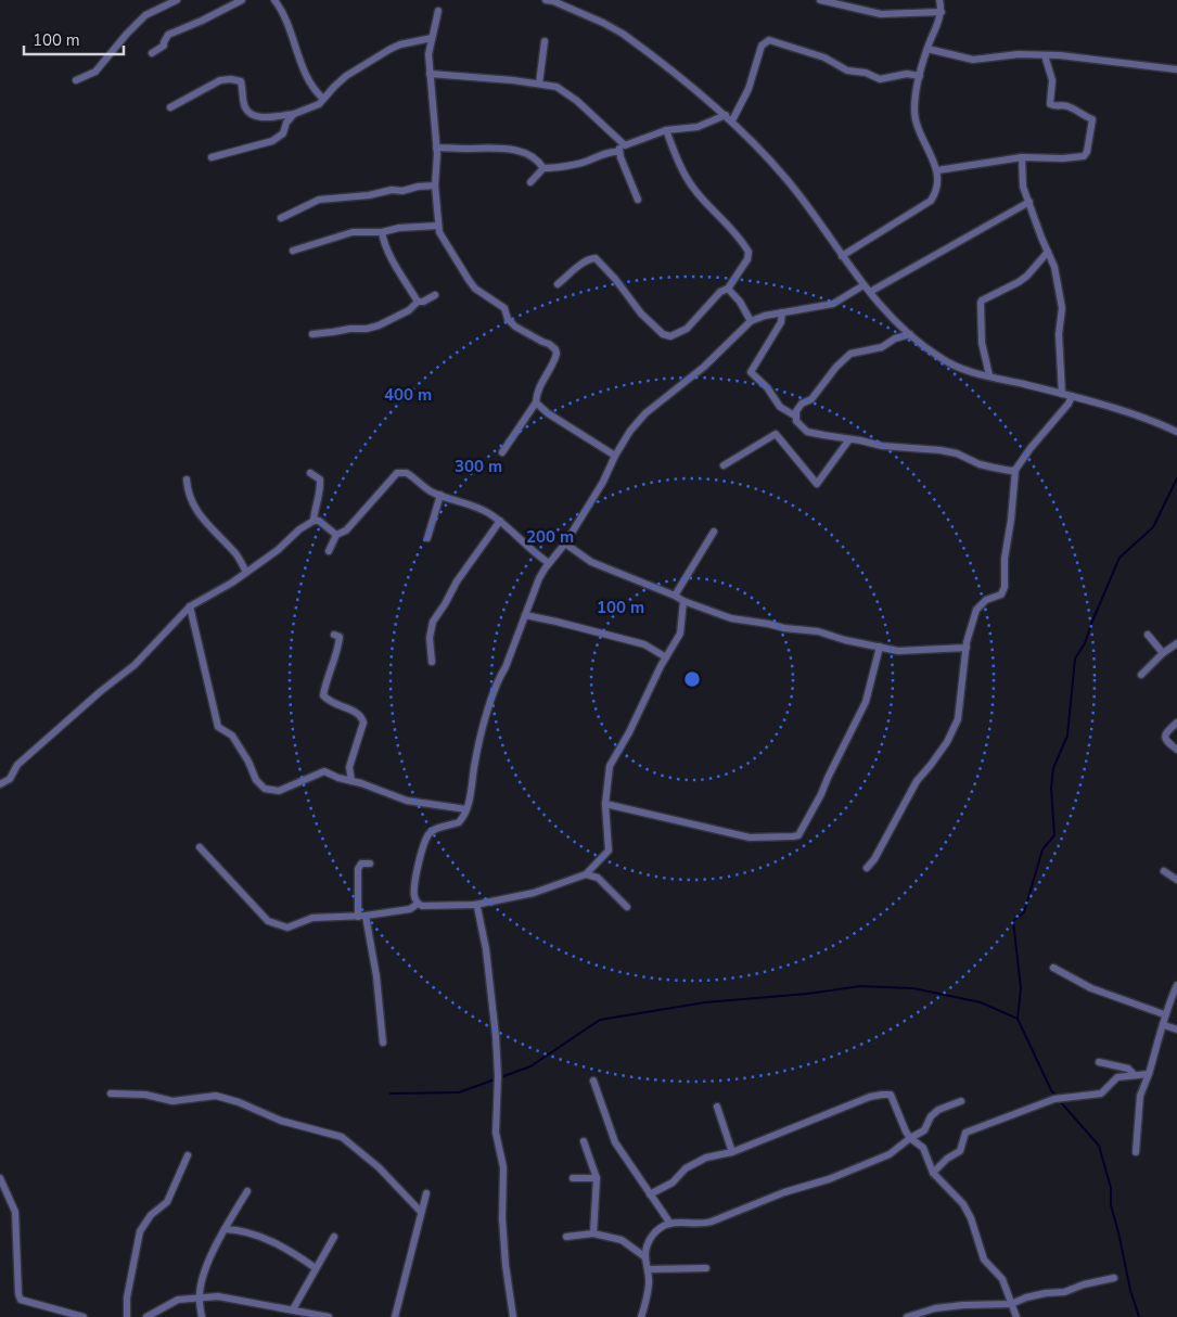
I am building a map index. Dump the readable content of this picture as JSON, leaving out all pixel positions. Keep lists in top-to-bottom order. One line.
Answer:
{"scale_bar":"100 m","rings":["400 m","300 m","200 m","100 m"]}
